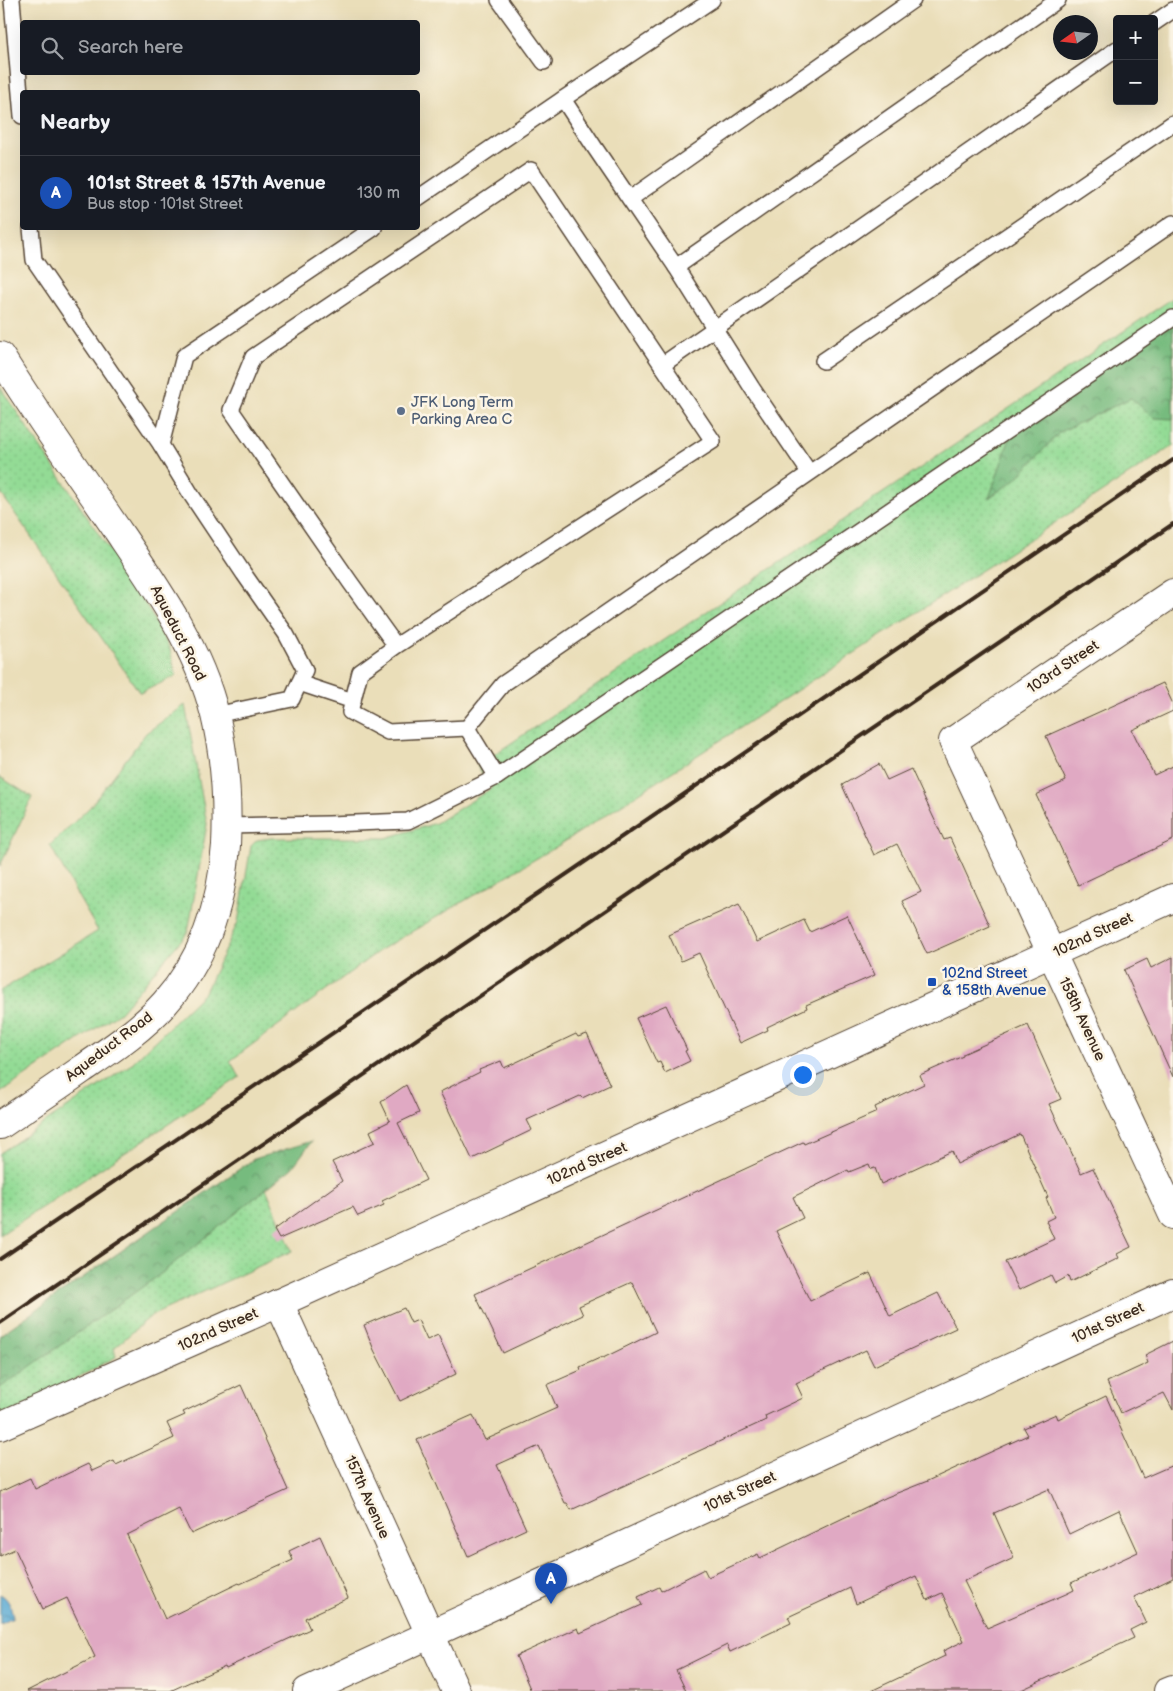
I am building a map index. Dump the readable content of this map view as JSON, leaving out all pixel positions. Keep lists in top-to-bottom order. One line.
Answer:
{"streets":{"street":["Aqueduct Road","103rd Street","102nd Street","158th Avenue","101st Street","157th Avenue"]},"crossings":[["103rd Street","158th Avenue"],["102nd Street","158th Avenue"],["102nd Street","157th Avenue"],["101st Street","157th Avenue"]],"places":{"other":["JFK Long Term Parking Area C"],"transit":["102nd Street & 158th Avenue"]},"north":"left","page":{"map_buttons":["+","−"],"search":"Search here","heading":"Nearby","list":[{"mark":"A","name":"101st Street & 157th Avenue","note":"Bus stop · 101st Street","value":"130 m"}],"pins":"A"}}
